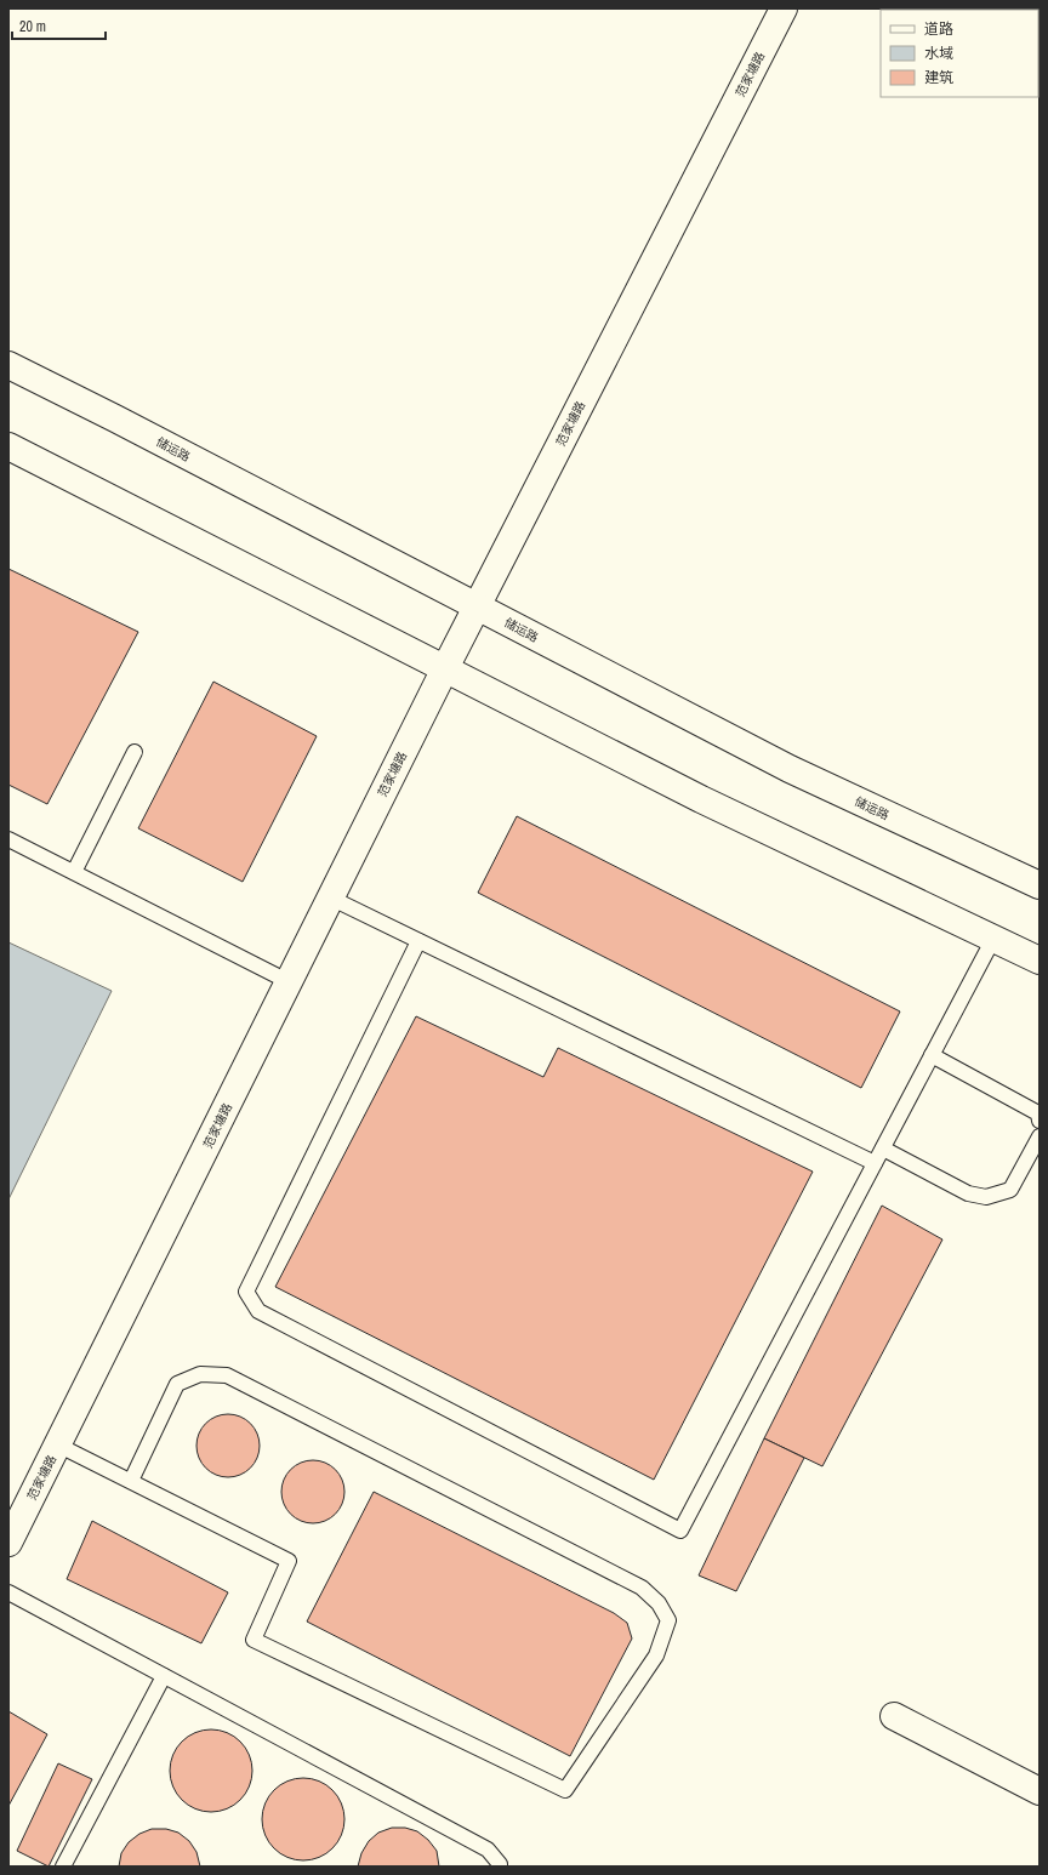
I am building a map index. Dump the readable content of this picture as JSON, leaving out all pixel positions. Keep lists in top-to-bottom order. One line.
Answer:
{"streets":{"main road":["范家塘路","储运路"]},"crossings":[["范家塘路","储运路"]],"legend":["道路","水域","建筑"],"scale_bar":"20 m"}
